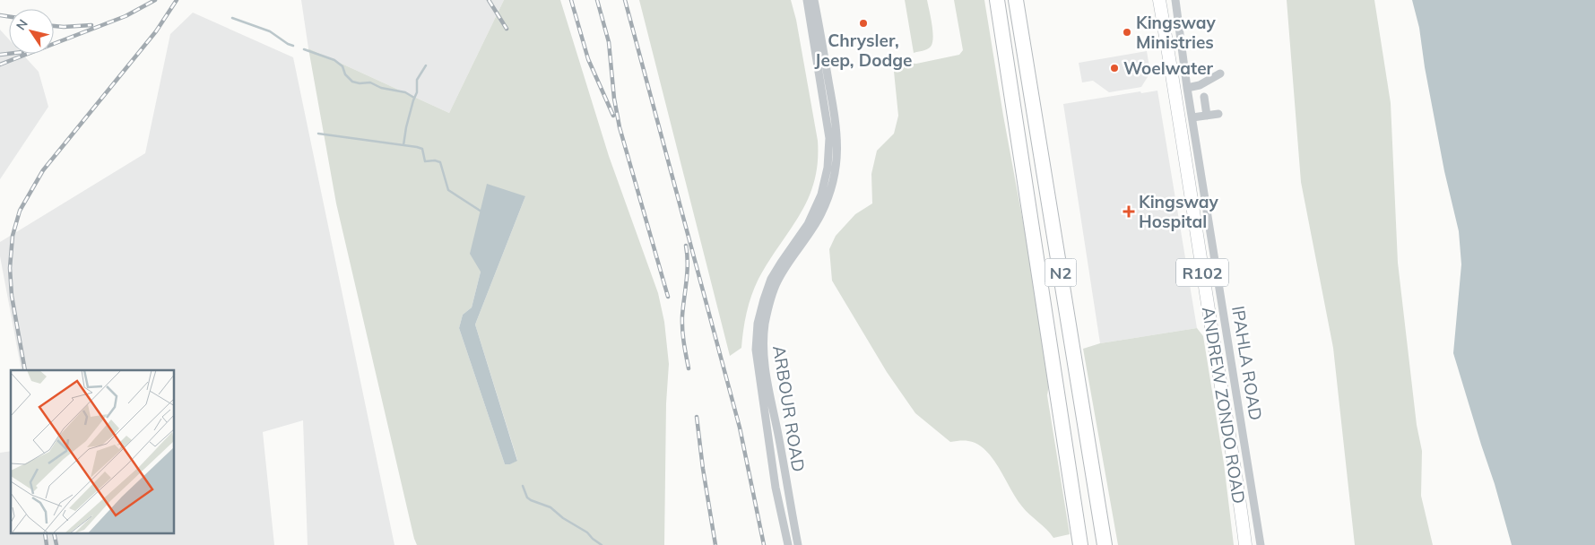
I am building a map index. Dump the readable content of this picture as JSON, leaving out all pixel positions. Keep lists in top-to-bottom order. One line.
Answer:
{"streets":{"highway":["N2"],"main road":["R102","ANDREW ZONDO ROAD"],"street":["IPAHLA ROAD","ARBOUR ROAD"]},"places":{"other":["Chrysler, Jeep, Dodge","Kingsway Ministries","Woelwater"],"health":["Kingsway Hospital"]},"north":"top left"}
